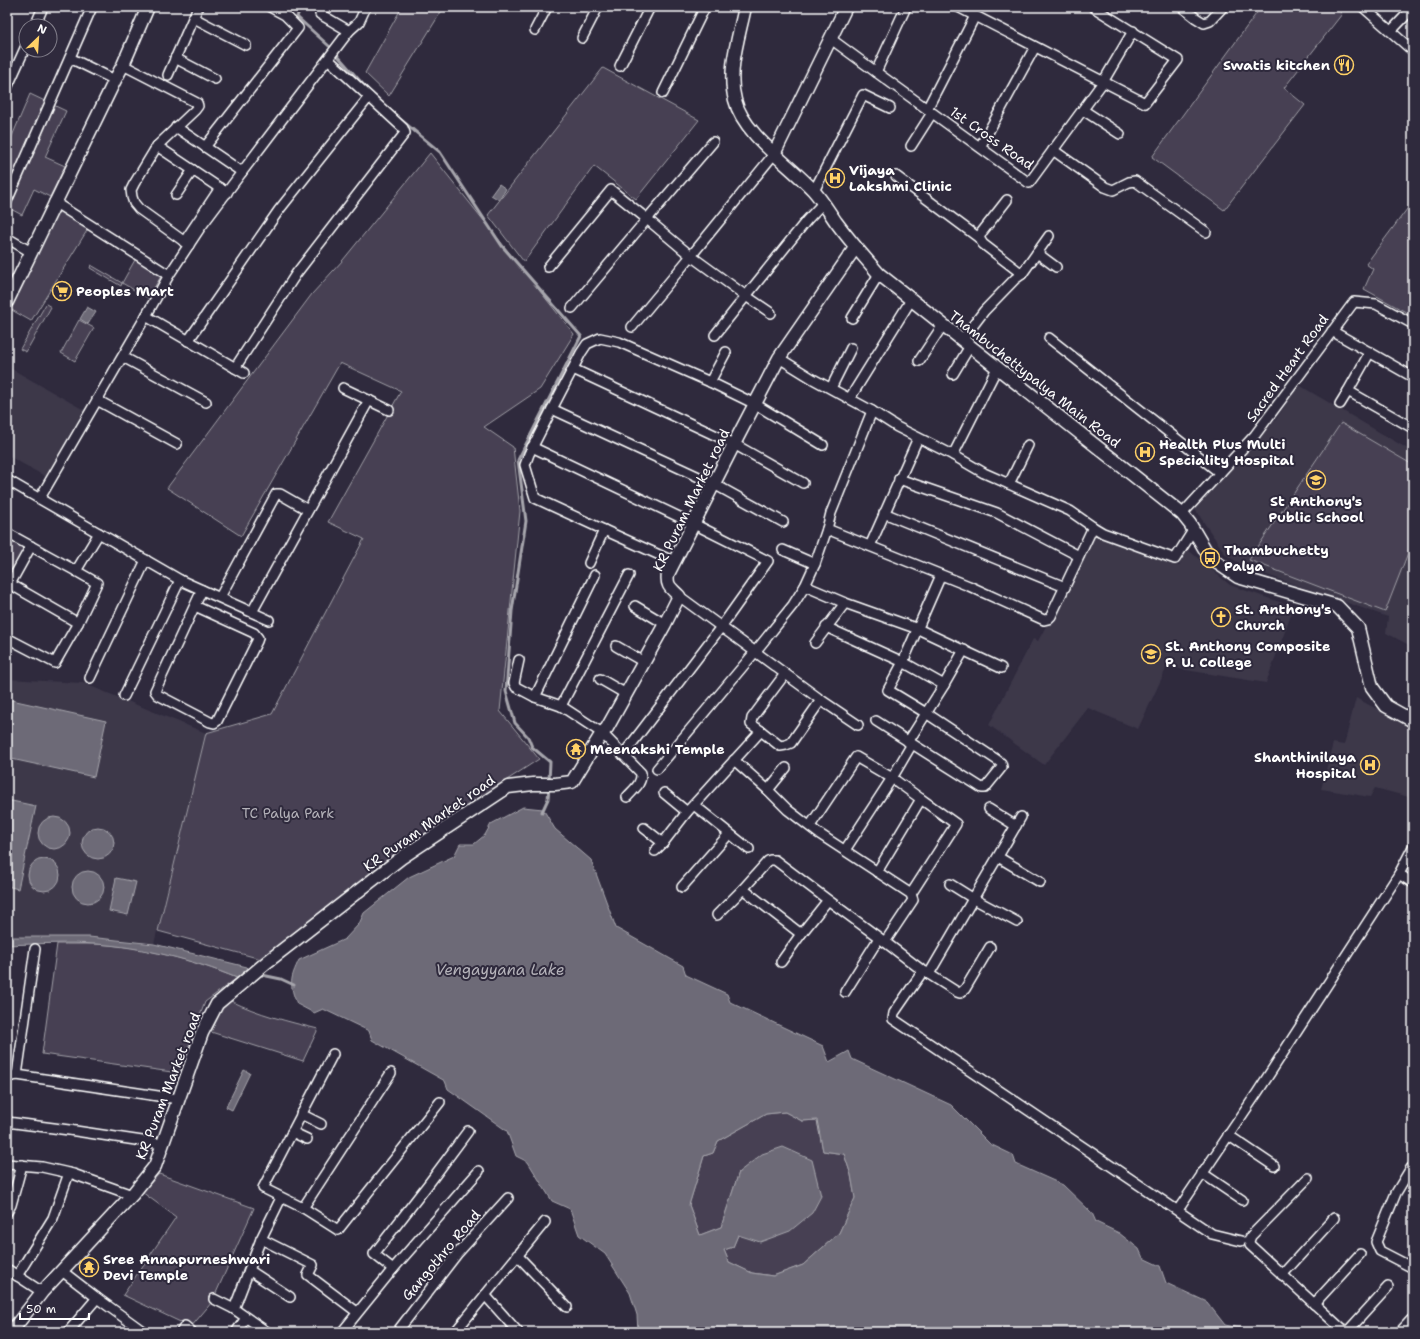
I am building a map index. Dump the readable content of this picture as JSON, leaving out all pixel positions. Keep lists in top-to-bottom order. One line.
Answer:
{"streets":{"street":["1st Cross Road","Sacred Heart Road","Thambuchettypalya Main Road","KR Puram Market road","Gangothro Road"]},"crossings":[["Sacred Heart Road","Thambuchettypalya Main Road"],["Thambuchettypalya Main Road","KR Puram Market road"]],"water":["Vengayyana Lake"],"parks":["TC Palya Park"],"places":{"restaurant":["Swatis kitchen"],"hospital":["Vijaya Lakshmi Clinic","Health Plus Multi Speciality Hospital","Shanthinilaya Hospital"],"supermarket":["Peoples Mart"],"school or university":["St Anthony's Public School","St. Anthony Composite P. U. College"],"bus stop":["Thambuchetty Palya"],"church":["St. Anthony's Church"],"temple":["Meenakshi Temple","Sree Annapurneshwari Devi Temple"]},"scale_bar":"50 m","north":"top right"}
